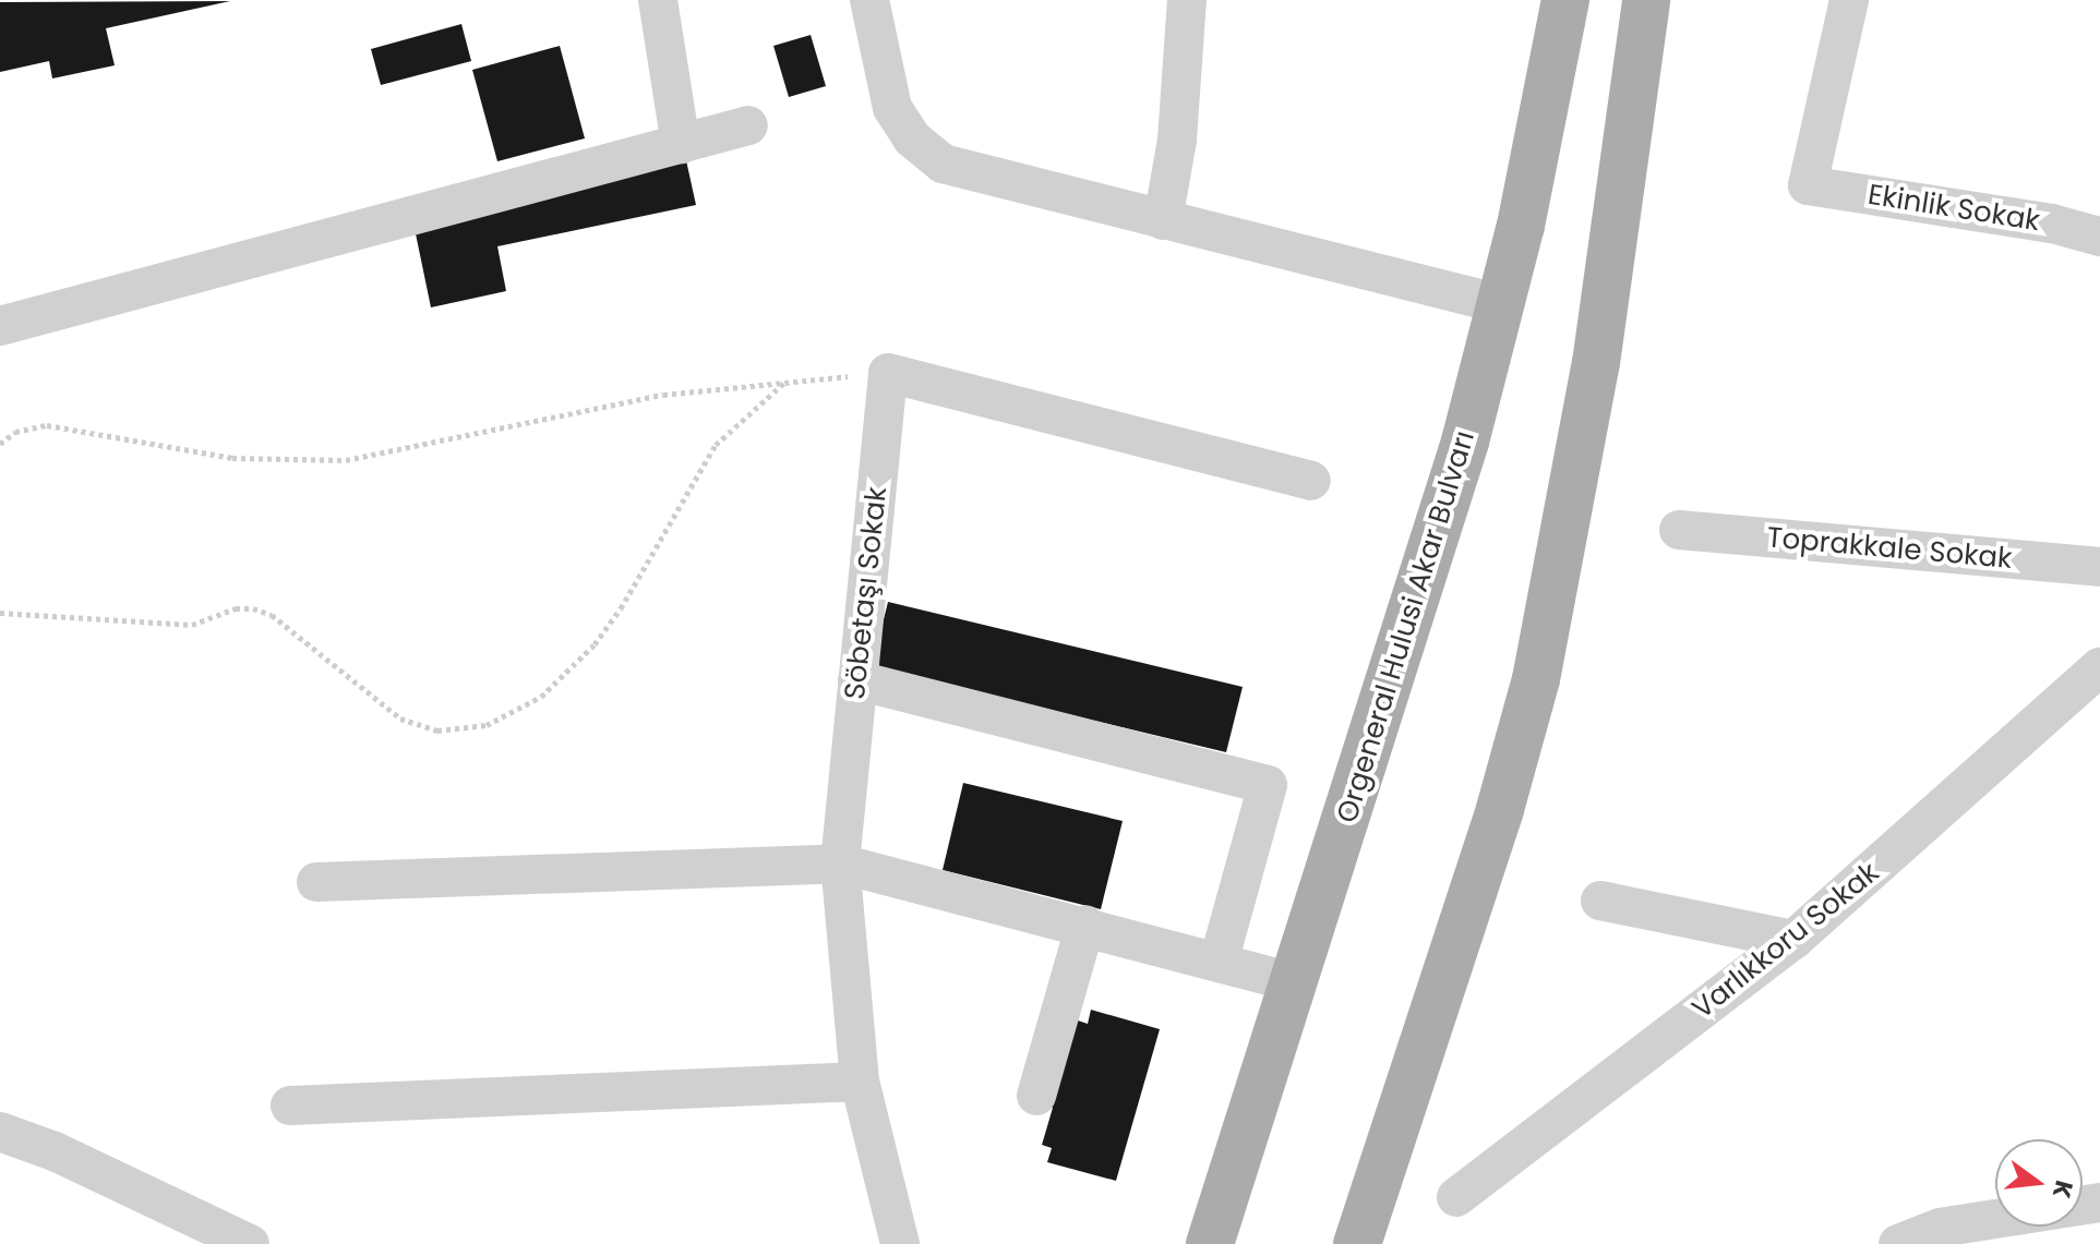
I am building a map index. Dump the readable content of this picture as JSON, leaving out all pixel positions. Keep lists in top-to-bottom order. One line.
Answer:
{"streets":{"main road":["Orgeneral Hulusi Akar Bulvarı"],"street":["Ekinlik Sokak","Toprakkale Sokak","Söbetaşı Sokak","Varlıkkoru Sokak"]},"north":"right"}
